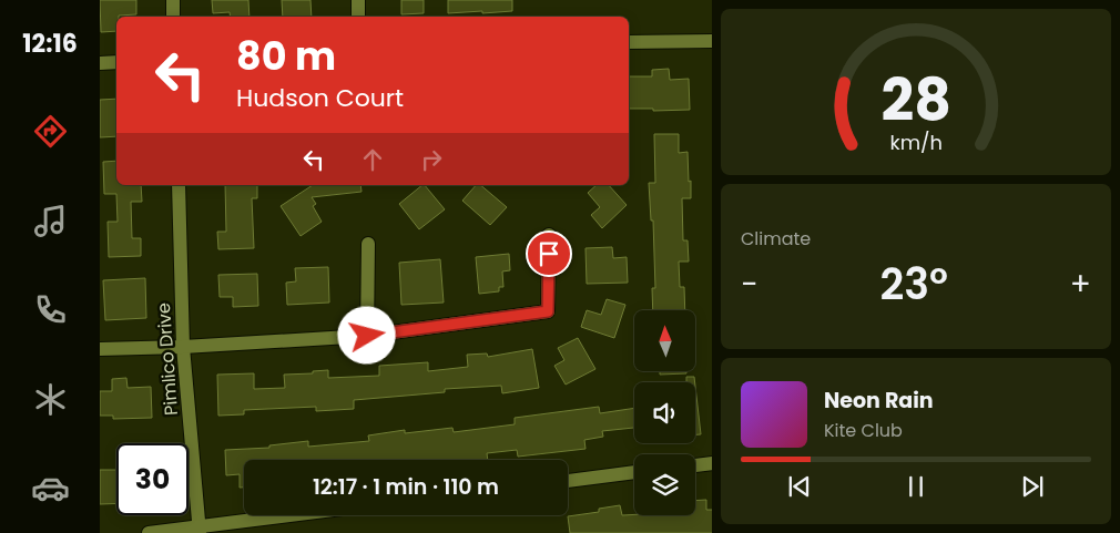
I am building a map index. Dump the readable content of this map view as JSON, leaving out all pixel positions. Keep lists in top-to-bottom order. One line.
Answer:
{"streets":{"street":["Pimlico Drive"]},"north":"top","page":{"tabs":"12:16","turn":["80 m","Hudson Court"],"tile":"Climate","heat":["−","23°","+"],"song":["Neon Rain","Kite Club"],"limit":"30","trip":"12:17 · 1 min · 110 m","gauge":["28","km/h"]}}
